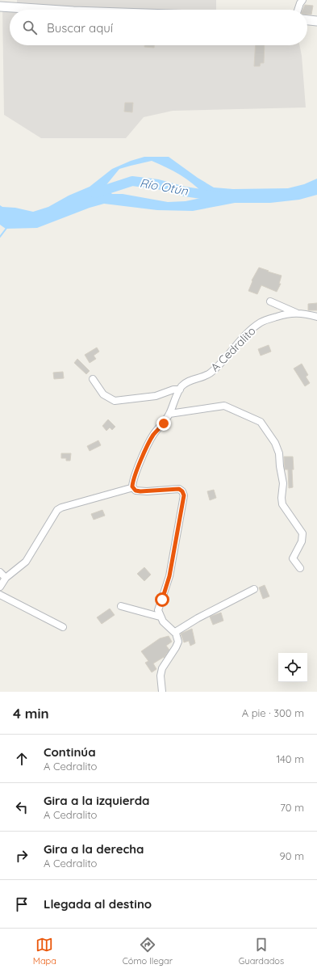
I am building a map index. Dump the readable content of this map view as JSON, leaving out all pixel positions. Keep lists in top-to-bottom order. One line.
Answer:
{"streets":{"street":["A Cedralito"]},"water":["Río Otún"],"page":{"search":"Buscar aquí","heading":["4 min","A pie · 300 m"],"list":[["Continúa","A Cedralito","140 m"],["Gira a la izquierda","A Cedralito","70 m"],["Gira a la derecha","A Cedralito","90 m"],"Llegada al destino"],"nav":["Mapa","Cómo llegar","Guardados"]}}
